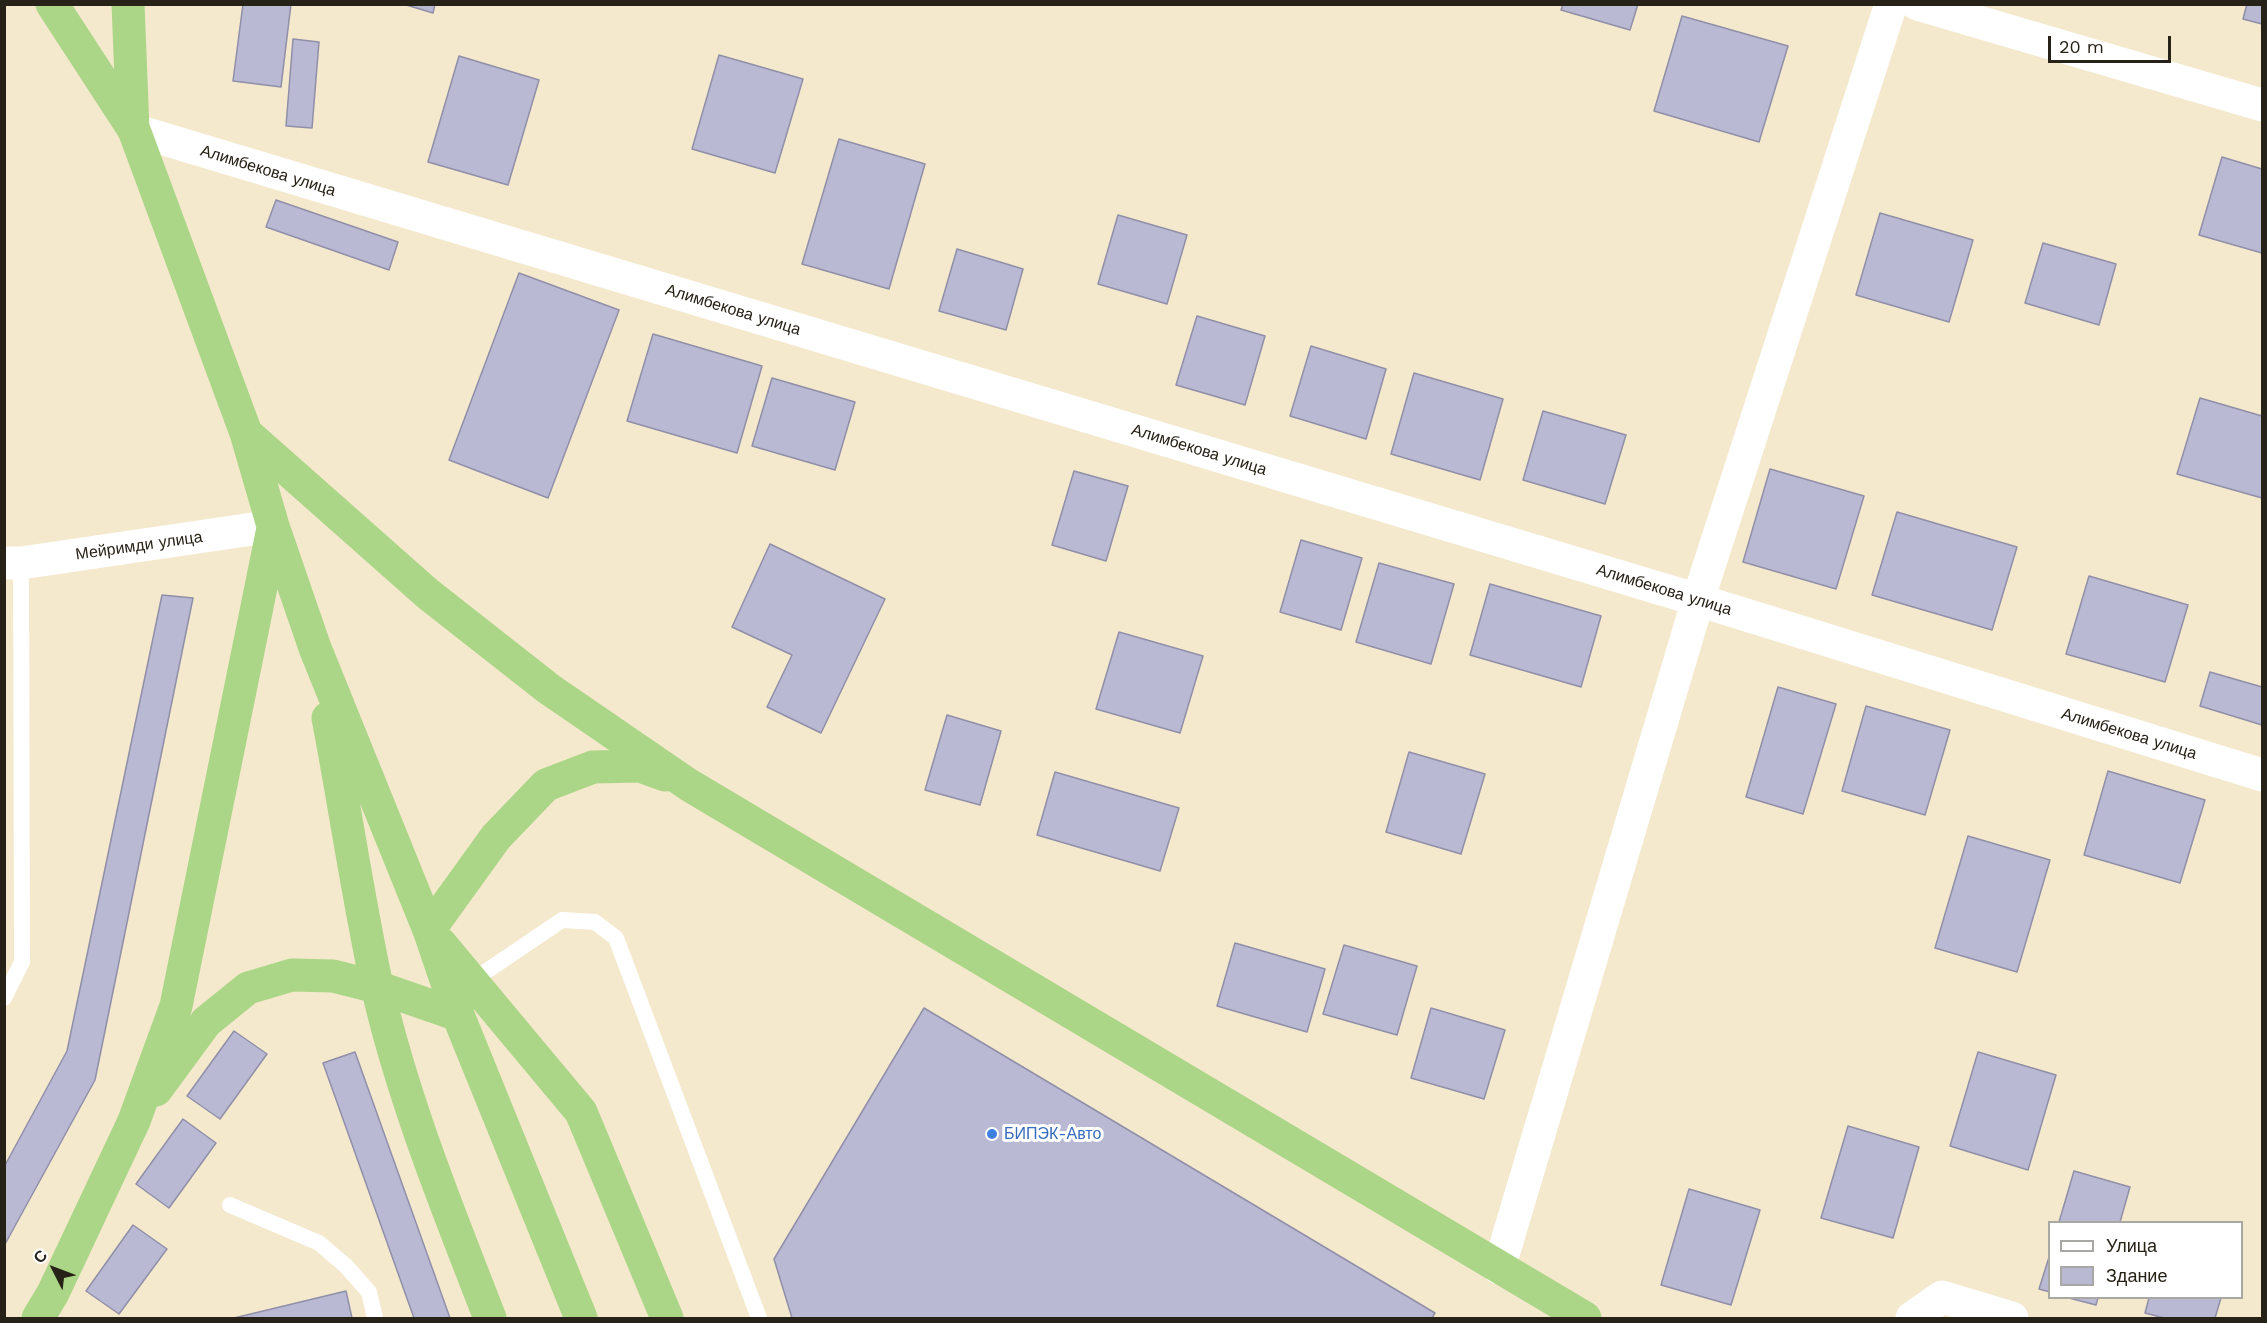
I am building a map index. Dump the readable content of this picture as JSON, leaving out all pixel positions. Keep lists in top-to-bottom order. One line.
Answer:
{"streets":{"street":["Алимбекова улица","Мейримди улица"]},"places":["БИПЭК-Авто"],"legend":["Улица","Здание"],"scale_bar":"20 m","north":"top left"}
